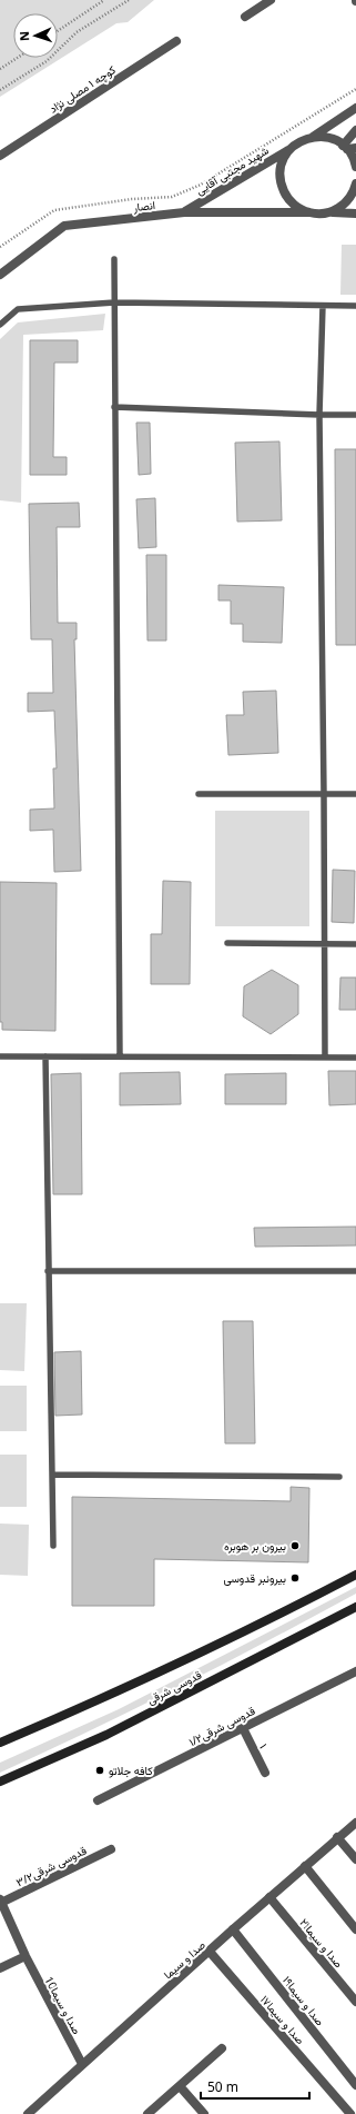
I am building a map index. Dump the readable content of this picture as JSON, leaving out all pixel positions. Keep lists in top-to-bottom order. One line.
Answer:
{"streets":{"main road":["قدوسی شرقی"],"street":["کوچه ۱ مصلی نژاد","شهید مجتبی آقایی","انصار","قدوسی شرقی۱/۲","۱","قدوسی شرقی۳/۲","صدا و سیما۲۱","صدا و سیما","صدا و سیما۱۹","10صدا و سیما","صدا و سیما۱۷"]},"crossings":[["شهید مجتبی آقایی","انصار"],["قدوسی شرقی۱/۲","۱"],["قدوسی شرقی۳/۲","10صدا و سیما"],["صدا و سیما۲۱","صدا و سیما"],["صدا و سیما","صدا و سیما۱۹"],["صدا و سیما","10صدا و سیما"],["صدا و سیما","صدا و سیما۱۷"]],"places":["بیرون بر هوبره","بیرونبر قدوسی","کافه جلاتو"],"scale_bar":"50 m","north":"left"}
